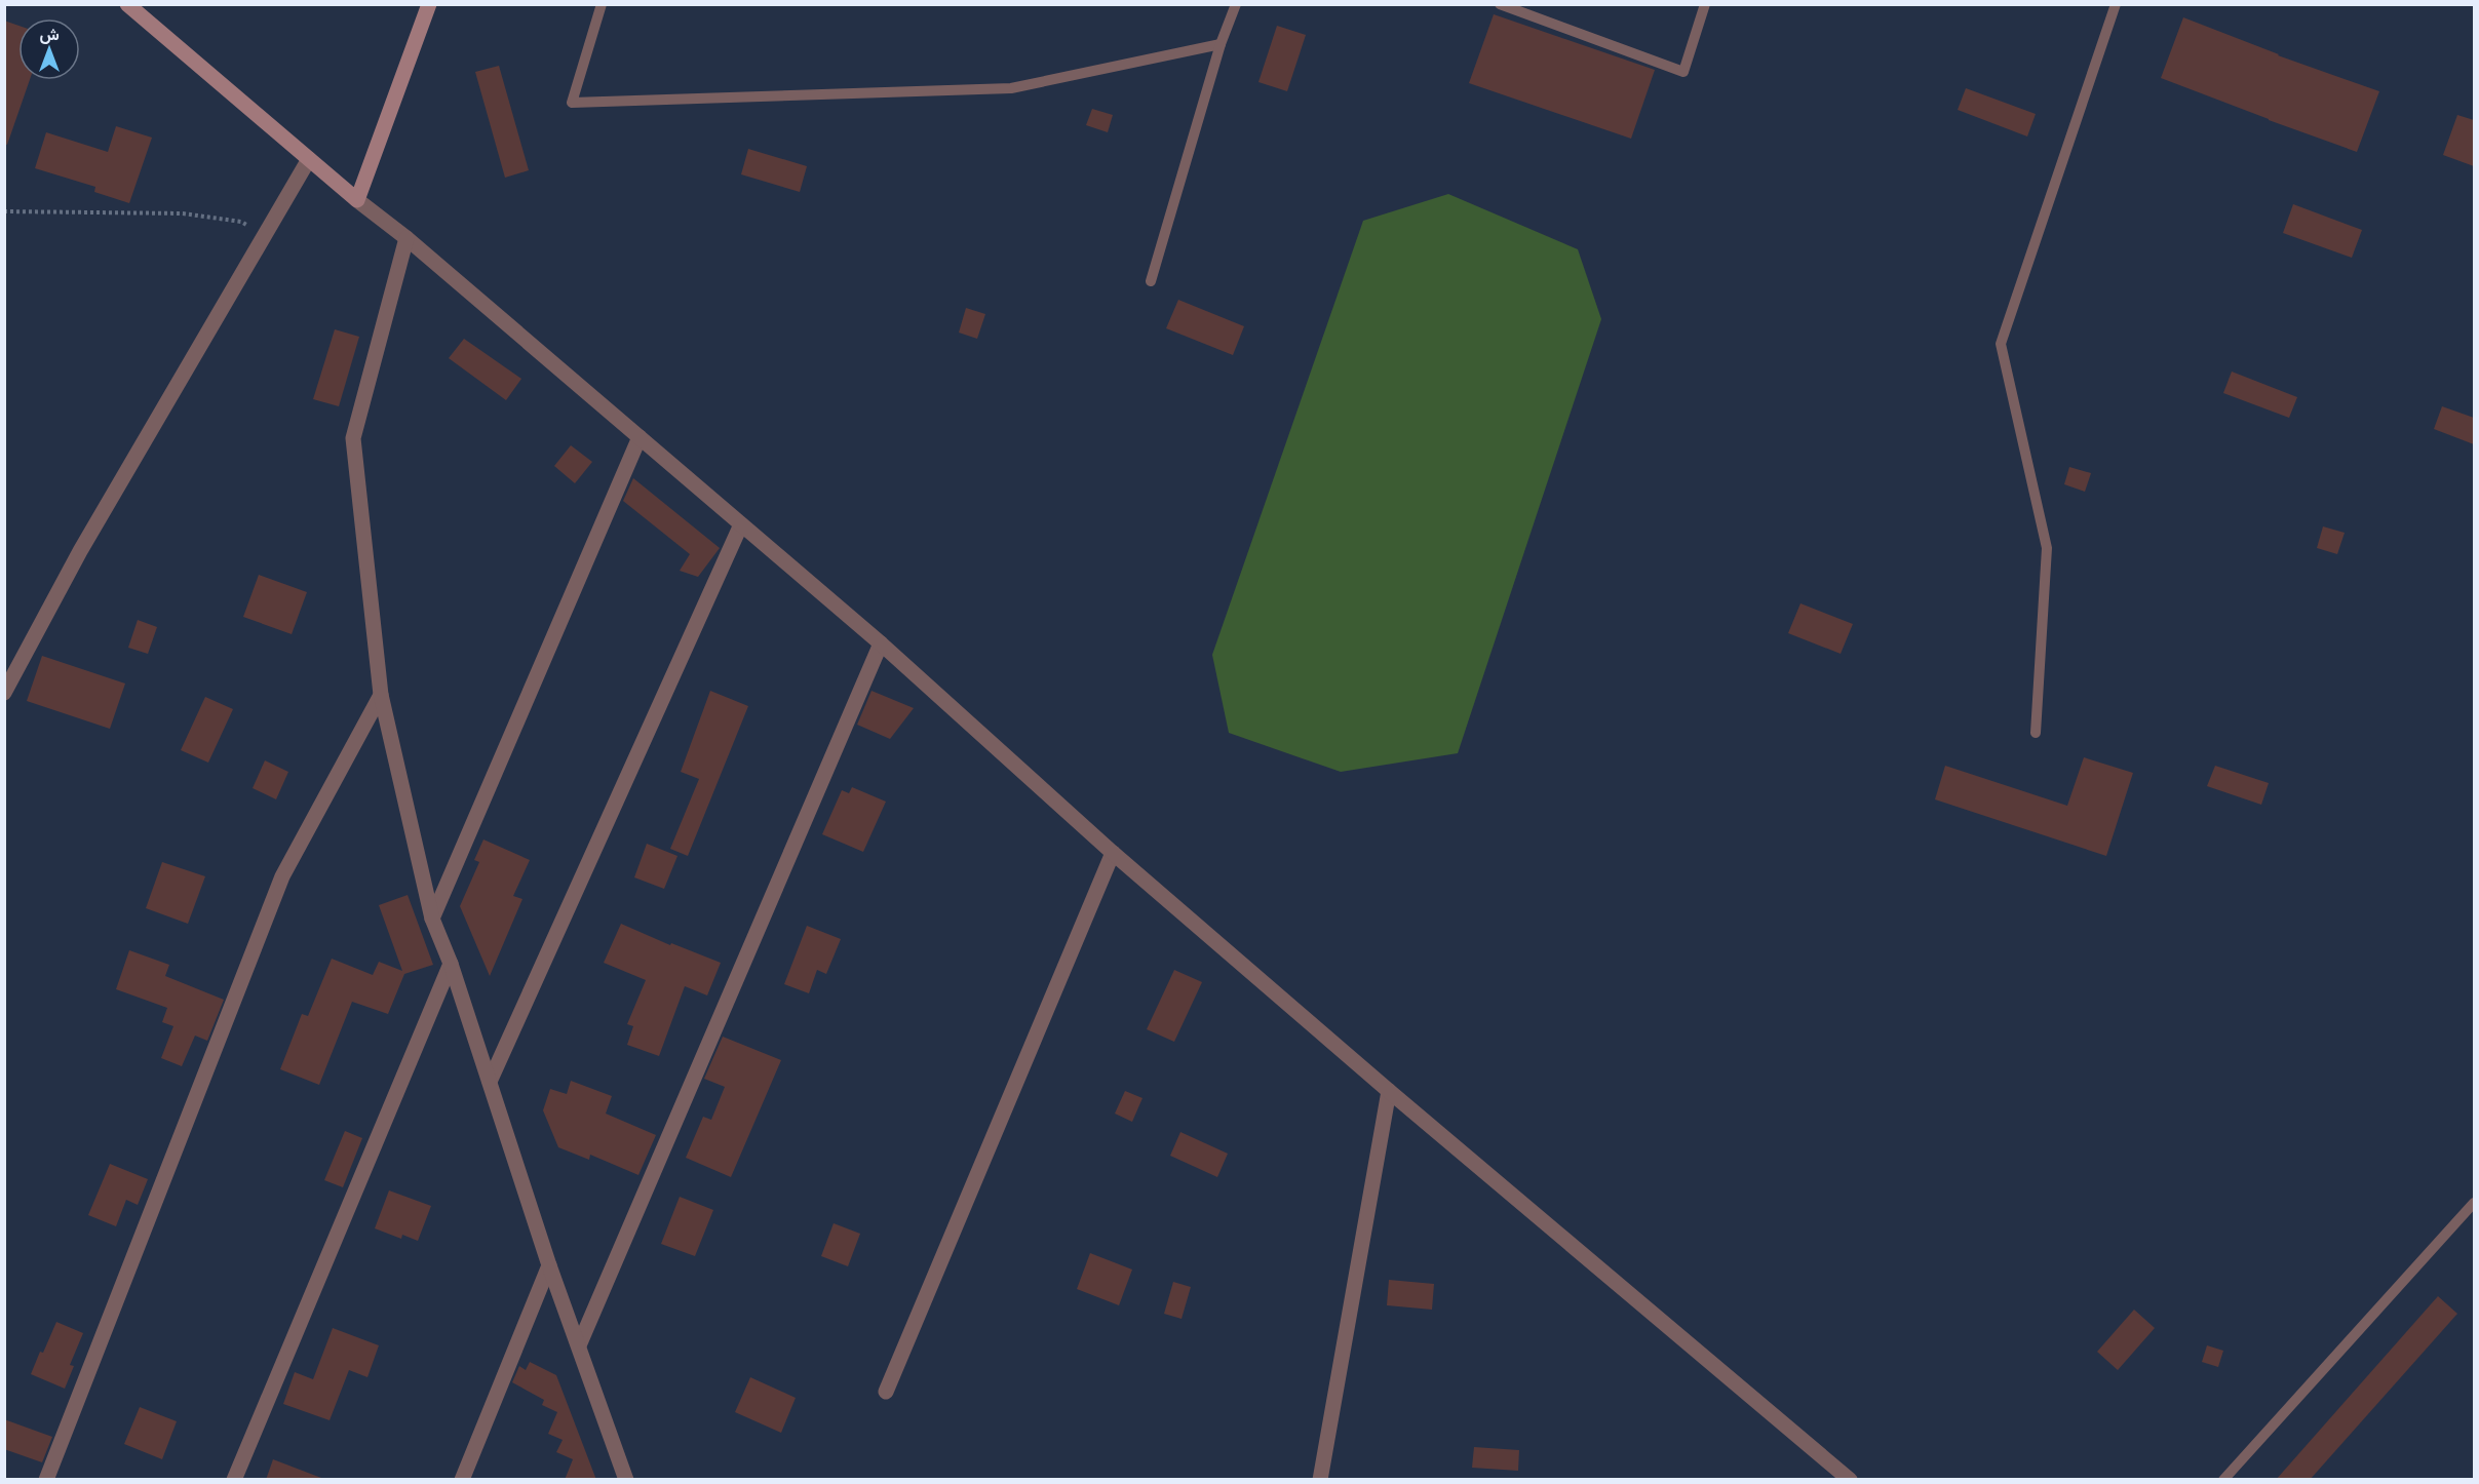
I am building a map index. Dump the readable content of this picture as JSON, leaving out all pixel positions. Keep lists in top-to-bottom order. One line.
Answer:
{"north":"top"}
